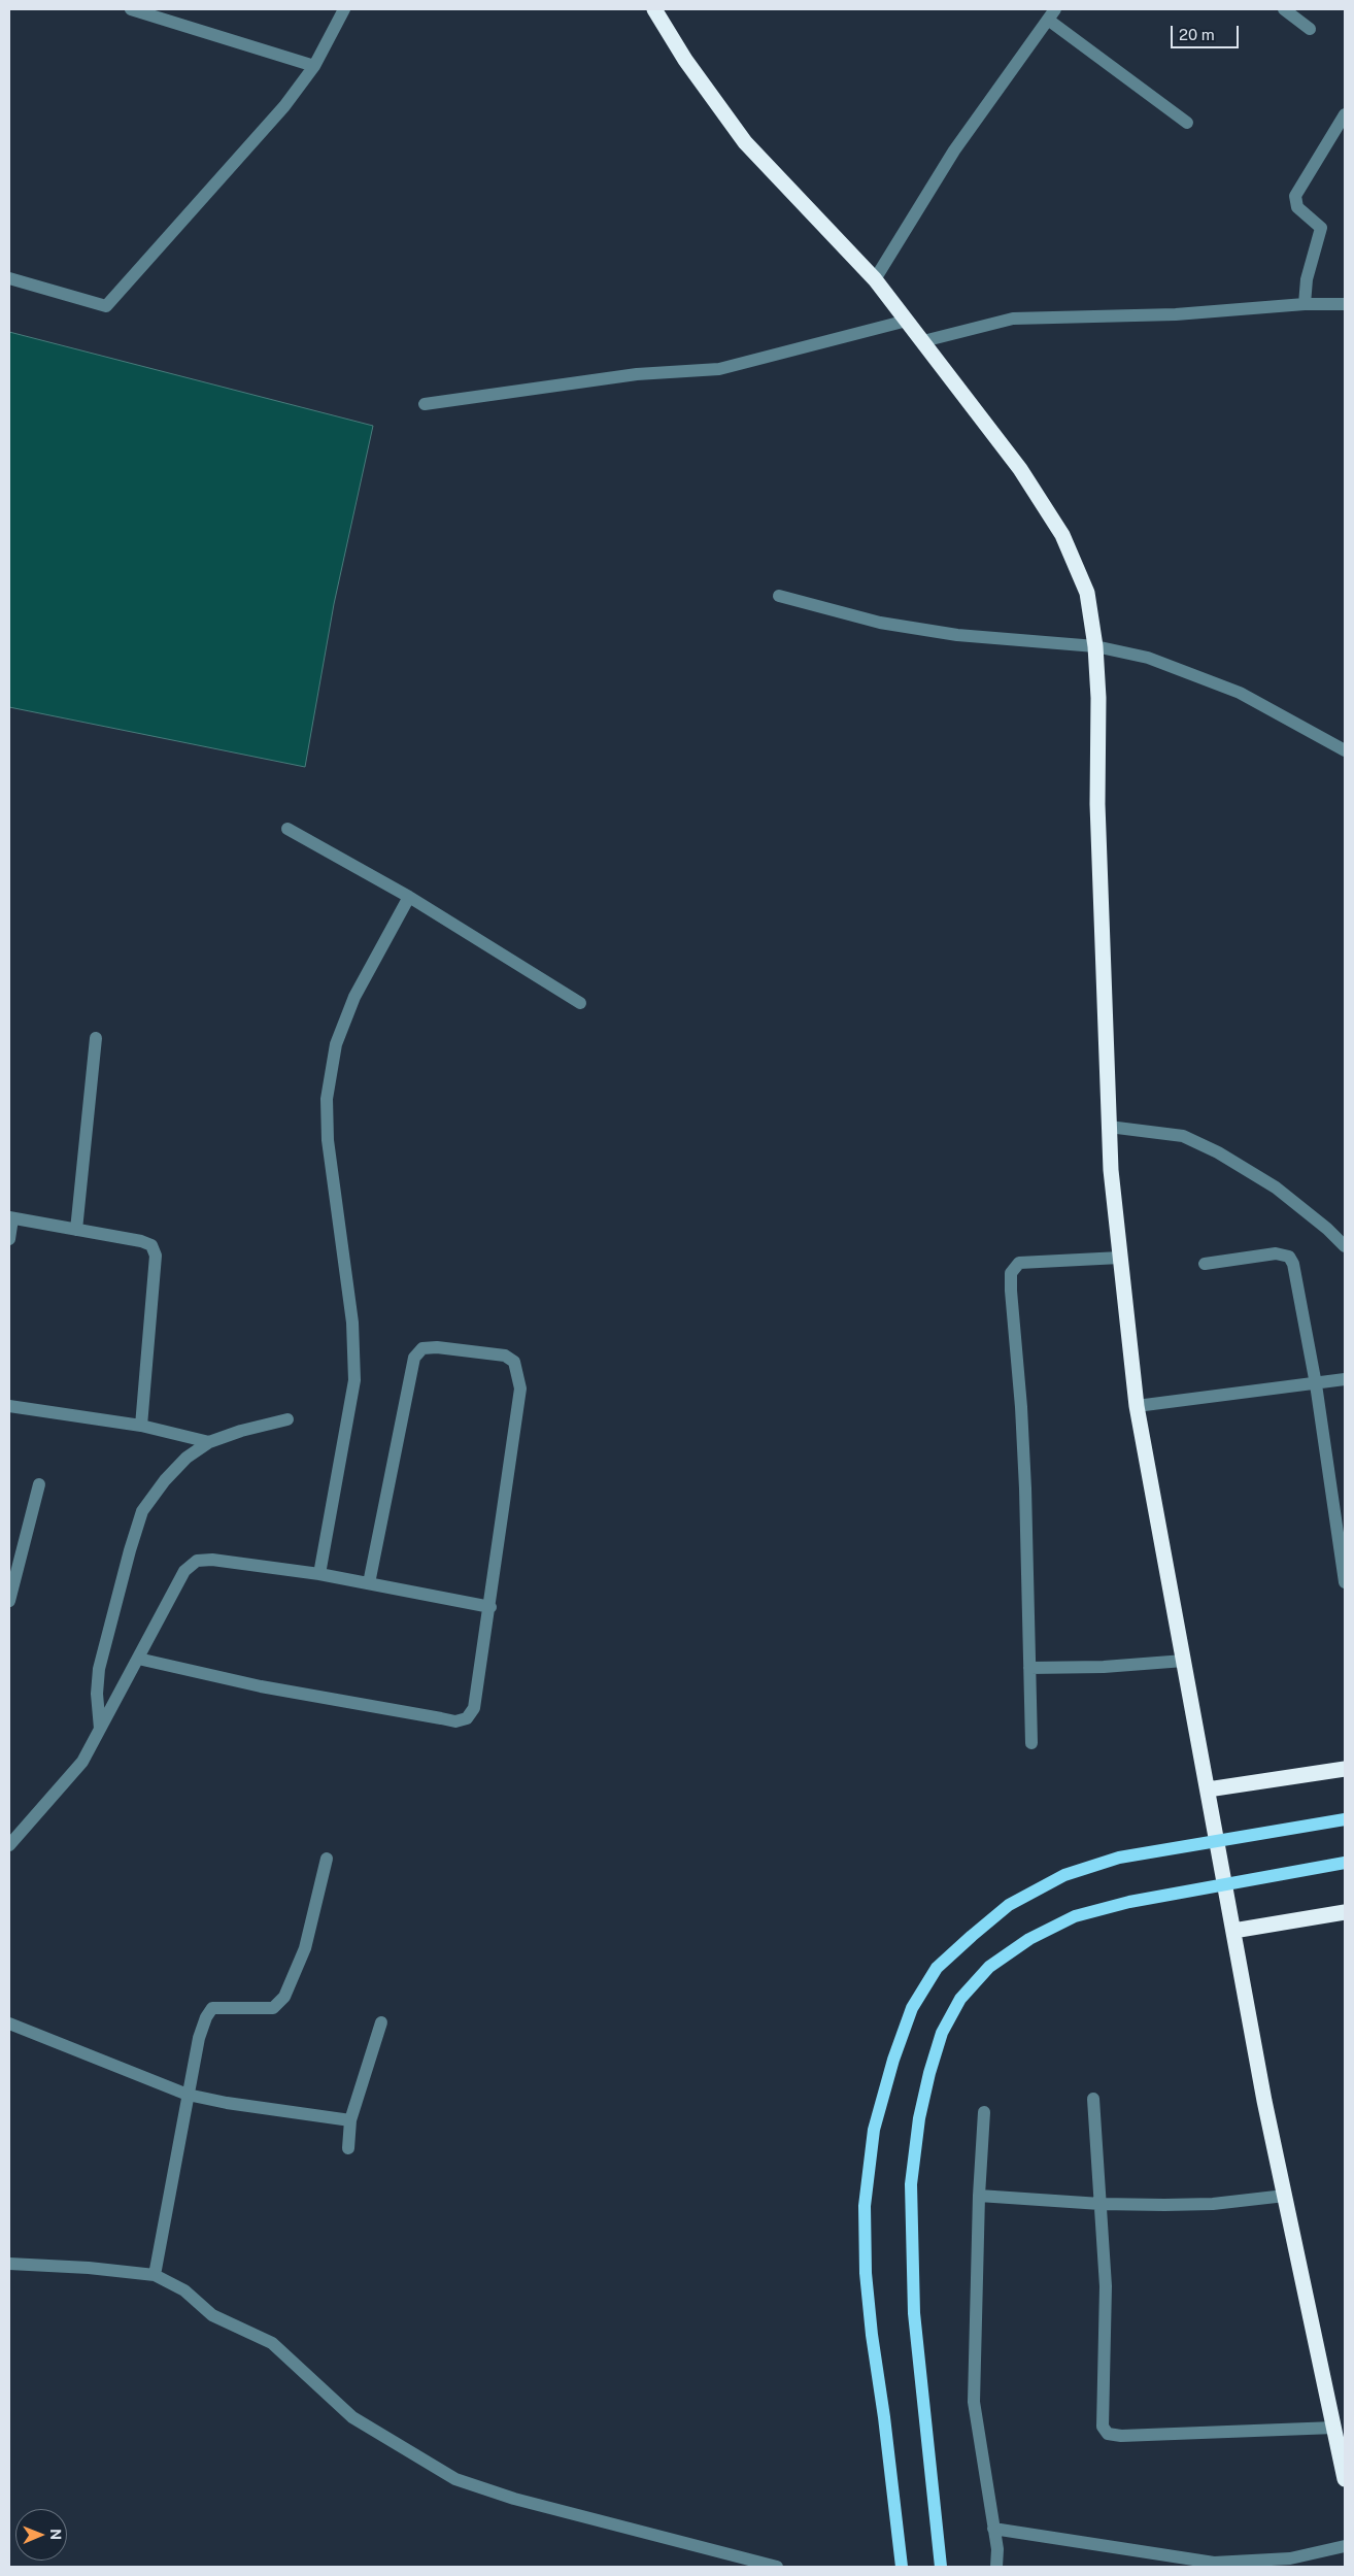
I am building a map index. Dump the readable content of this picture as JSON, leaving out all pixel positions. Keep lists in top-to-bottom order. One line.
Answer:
{"scale_bar":"20 m","north":"right"}
